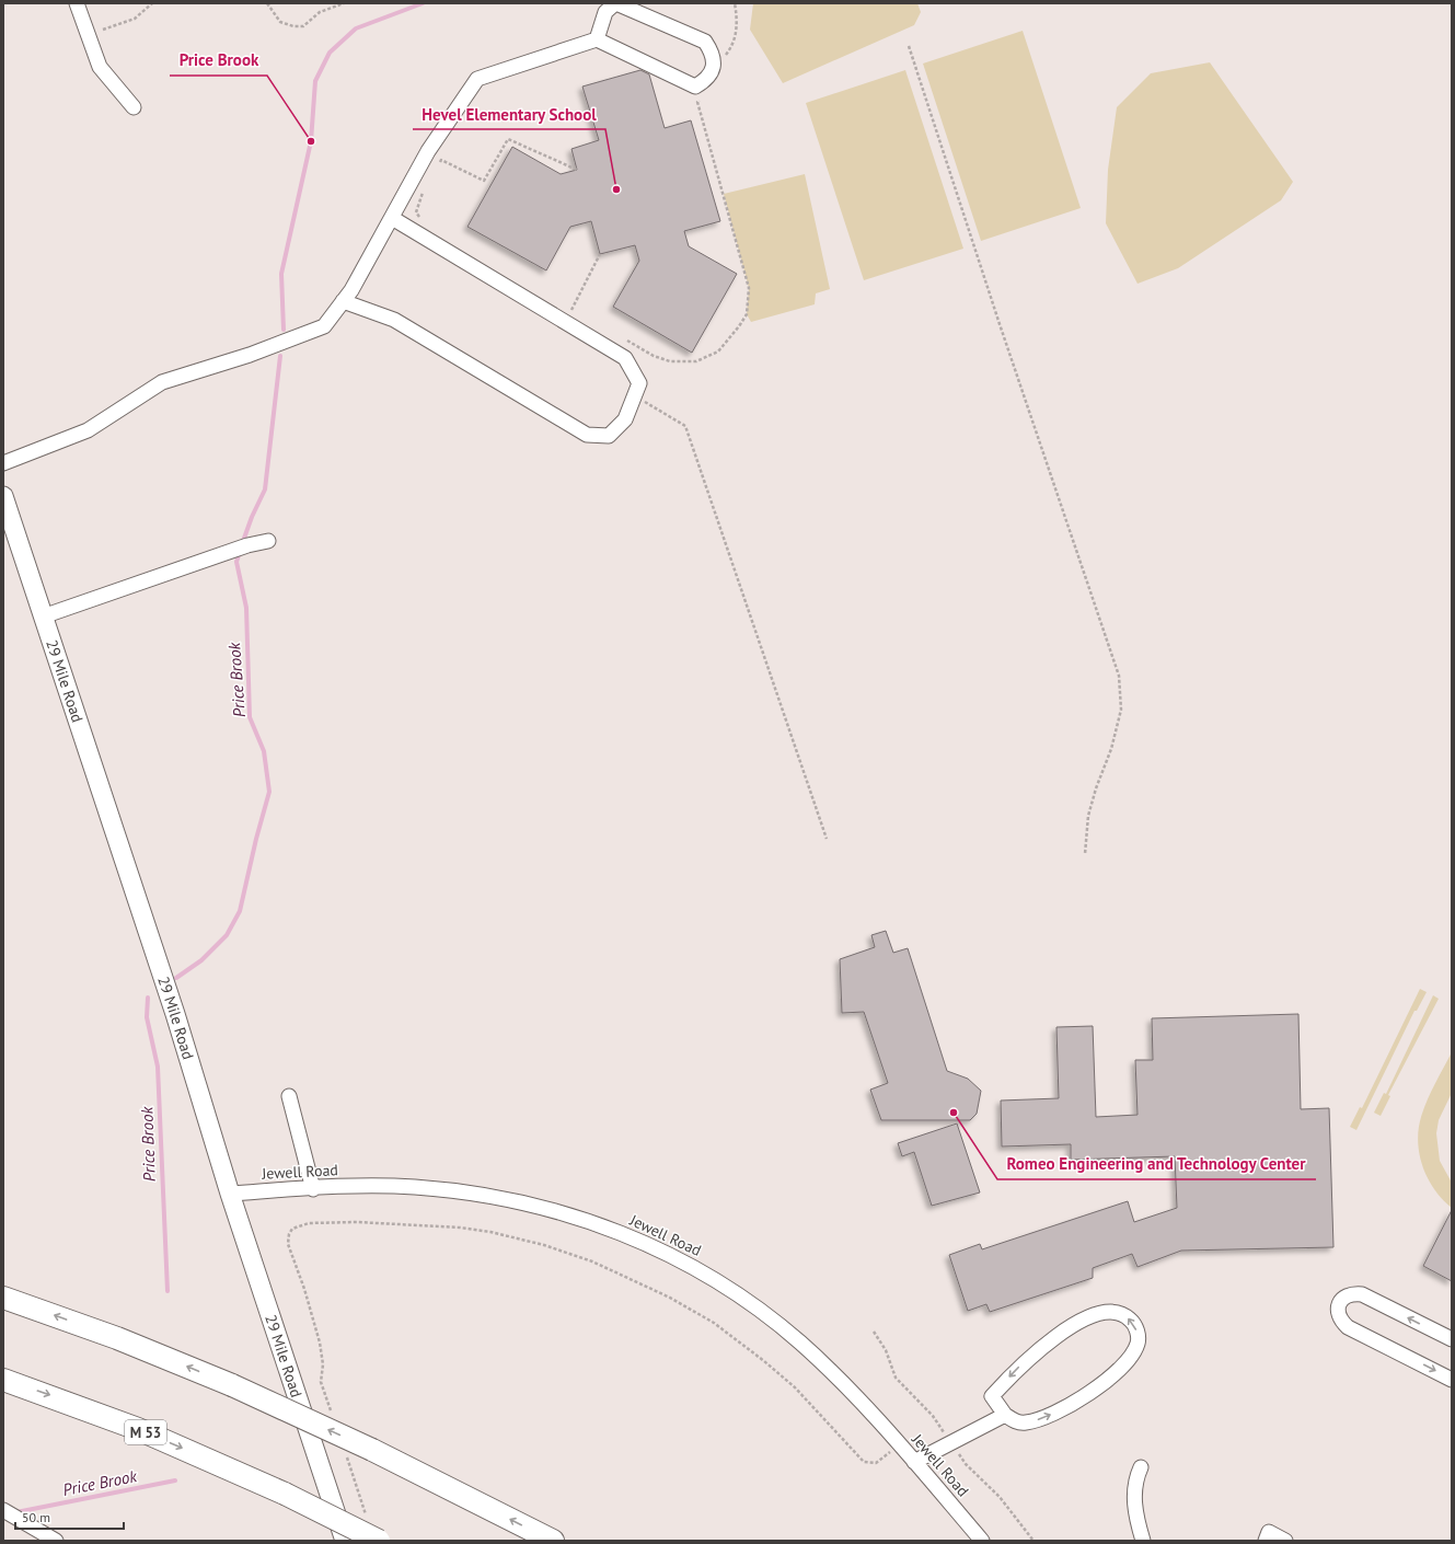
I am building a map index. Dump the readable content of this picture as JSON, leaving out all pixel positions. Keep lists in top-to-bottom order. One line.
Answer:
{"streets":{"highway":["M 53"],"main road":["29 Mile Road"],"street":["Jewell Road"]},"crossings":[["29 Mile Road","Jewell Road"]],"water":["Price Brook"],"places":["Price Brook","Hevel Elementary School","Romeo Engineering and Technology Center"],"scale_bar":"50 m"}
